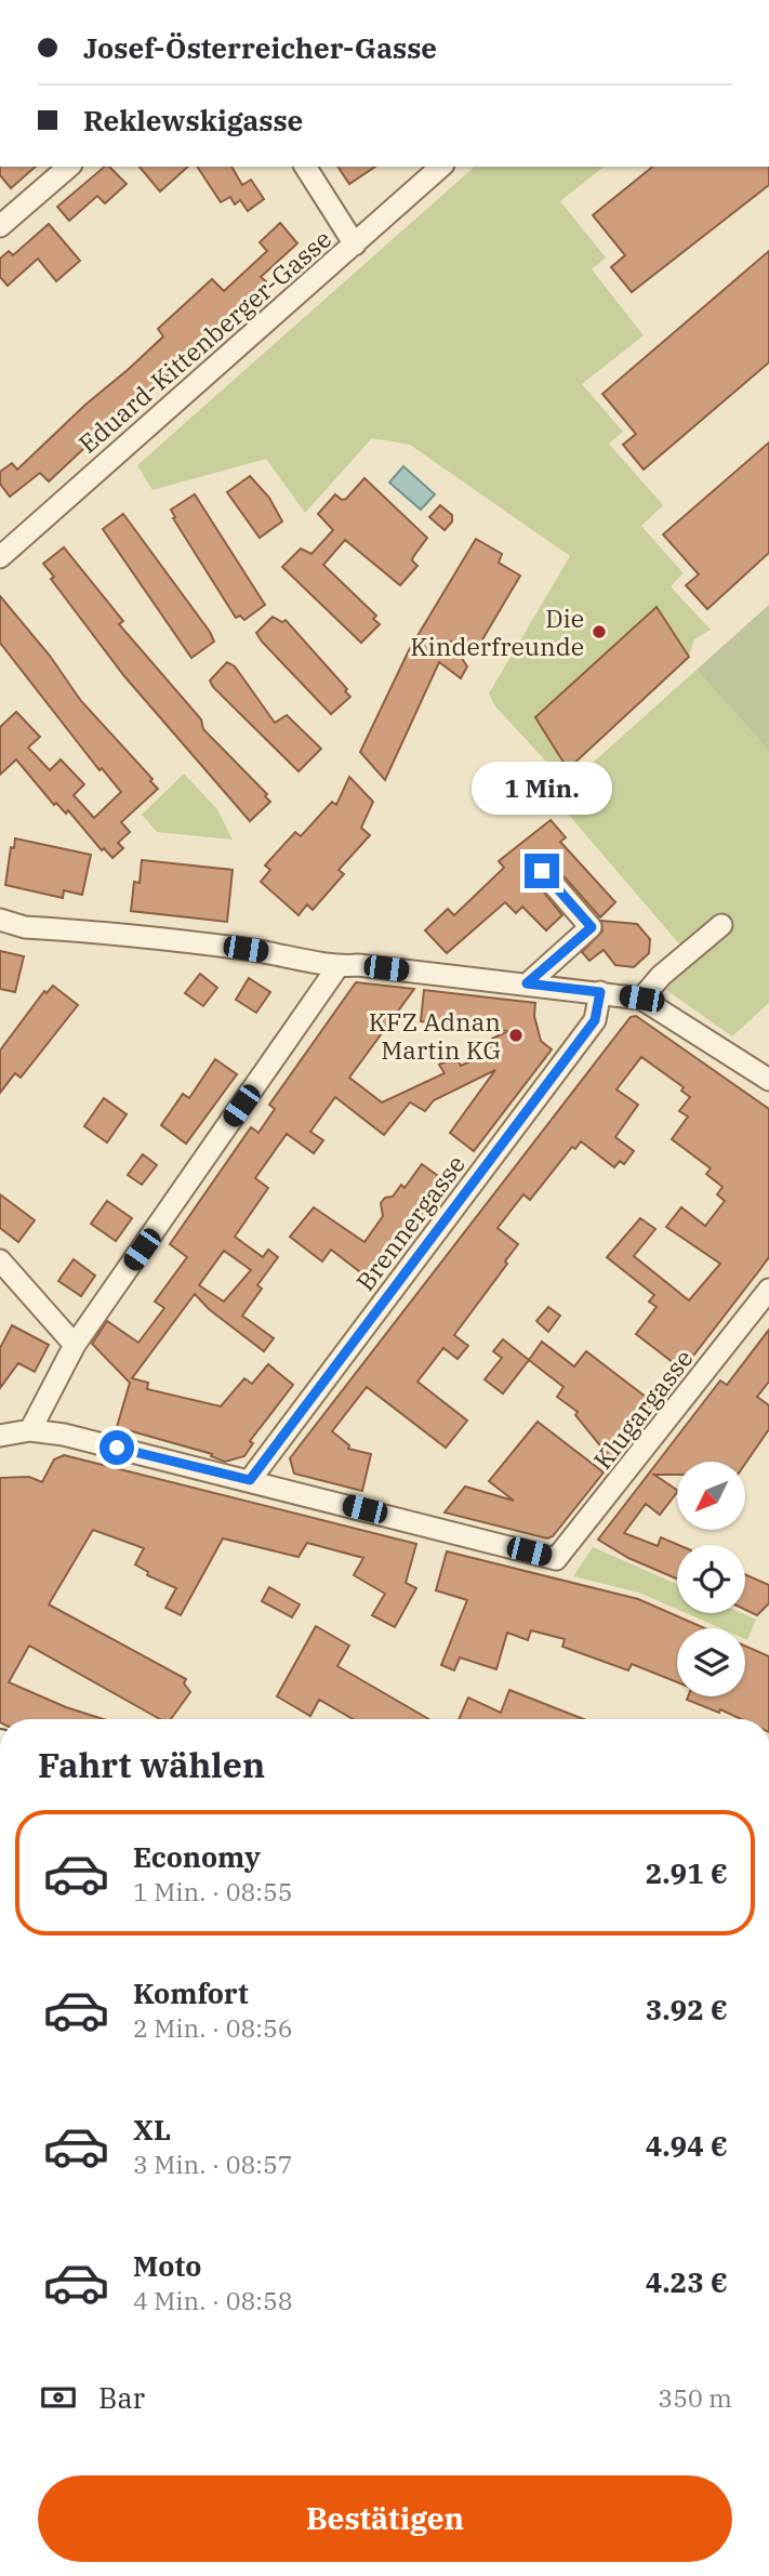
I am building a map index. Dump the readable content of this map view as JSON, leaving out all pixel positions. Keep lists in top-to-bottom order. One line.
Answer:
{"streets":{"street":["Eduard-Kittenberger-Gasse","Brennergasse","Klugargasse"]},"crossings":[["Brennergasse","Klugargasse"]],"places":["Die Kinderfreunde","KFZ Adnan Martin KG"],"north":"bottom left","page":{"banner":["Josef-Österreicher-Gasse","Reklewskigasse"],"bubble":"1 Min.","heading":"Fahrt wählen","list":[{"name":"Economy","note":"1 Min. · 08:55","value":"2.91 €"},{"name":"Komfort","note":"2 Min. · 08:56","value":"3.92 €"},{"name":"XL","note":"3 Min. · 08:57","value":"4.94 €"},{"name":"Moto","note":"4 Min. · 08:58","value":"4.23 €"}],"pay":["Bar","350 m"],"buttons":"Bestätigen"}}
